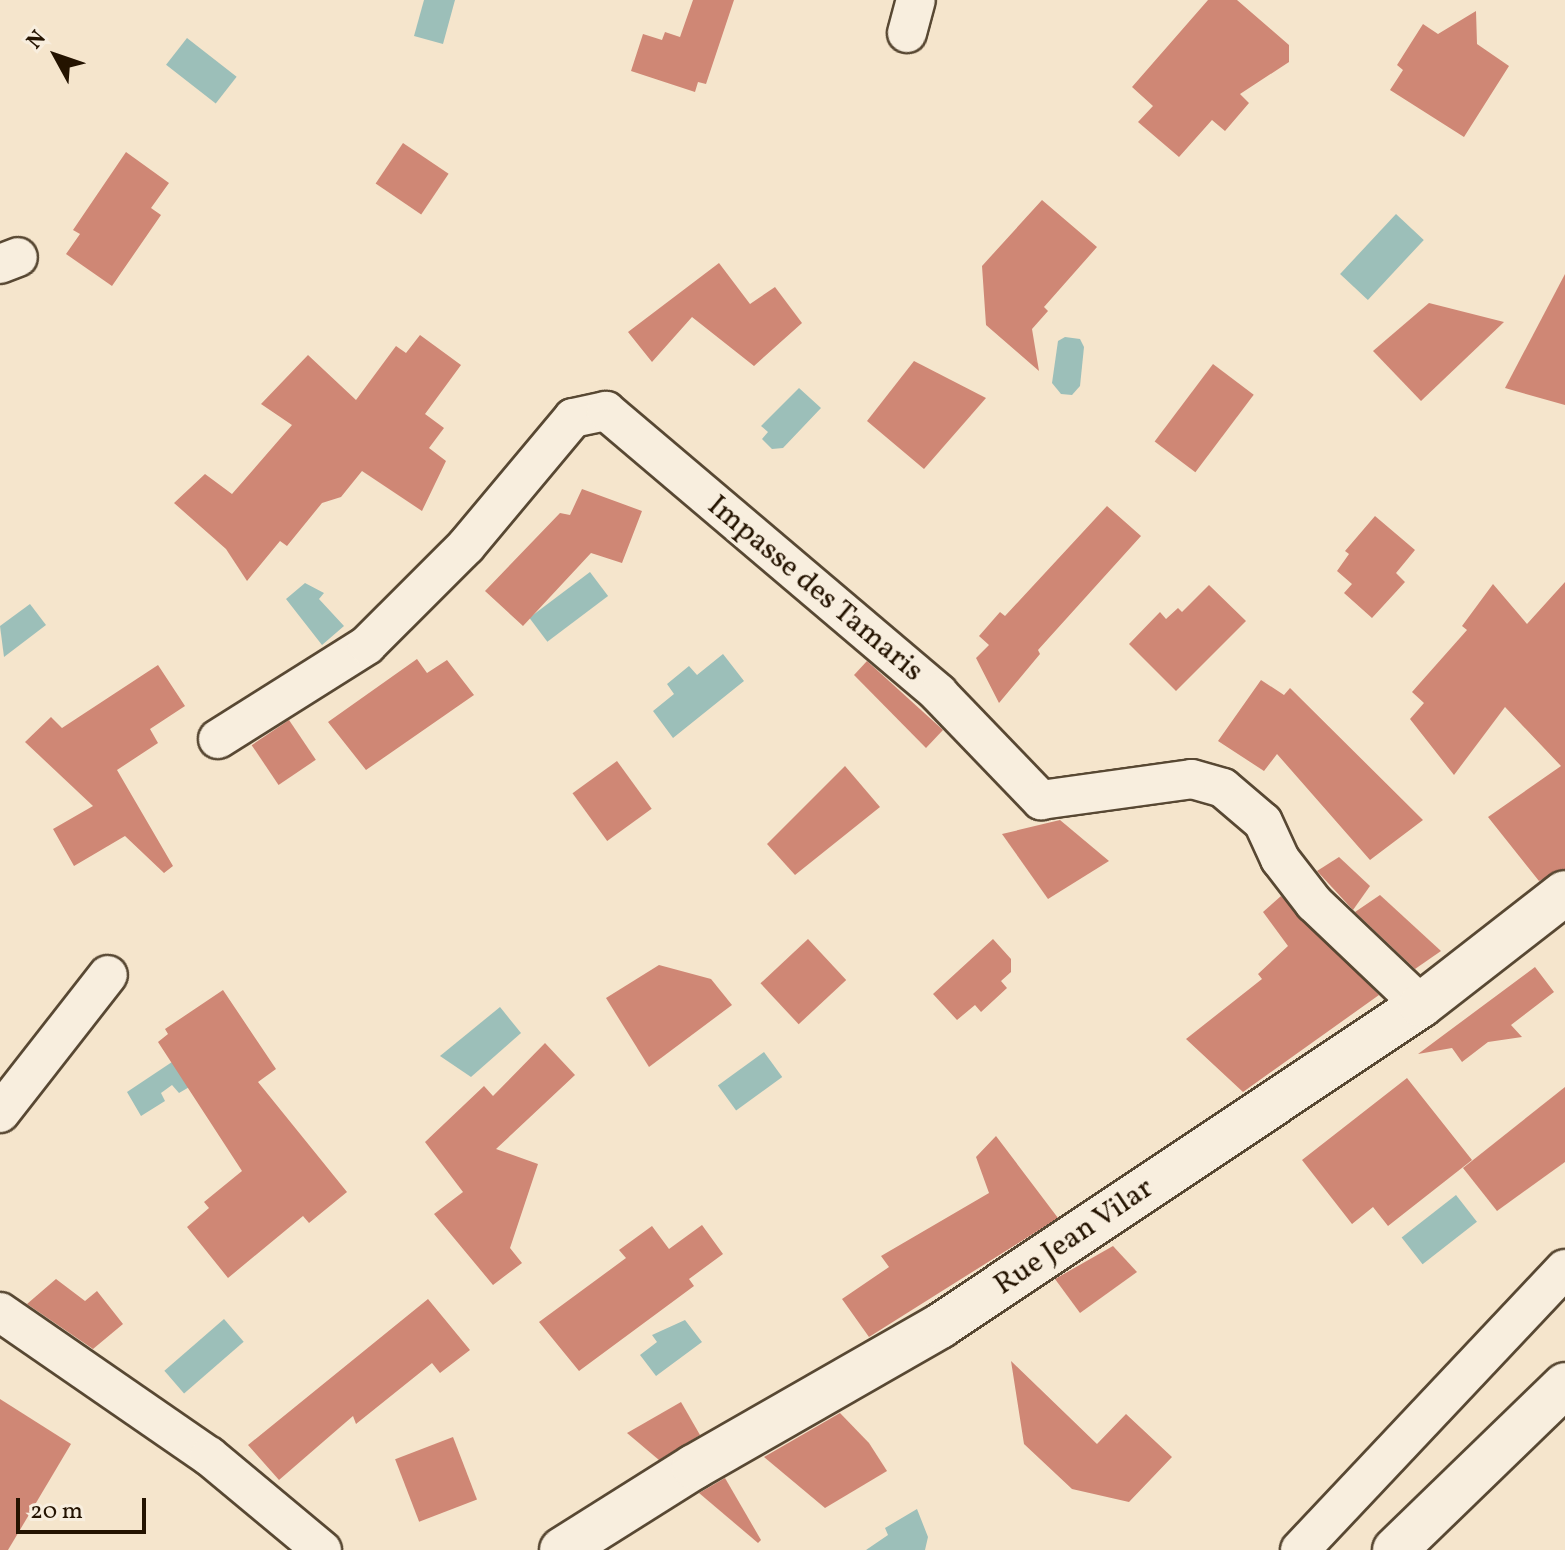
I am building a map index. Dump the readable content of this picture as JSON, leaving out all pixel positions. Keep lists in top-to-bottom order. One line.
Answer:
{"streets":{"street":["Impasse des Tamaris","Rue Jean Vilar"]},"crossings":[["Impasse des Tamaris","Rue Jean Vilar"]],"scale_bar":"20 m","north":"top left"}
